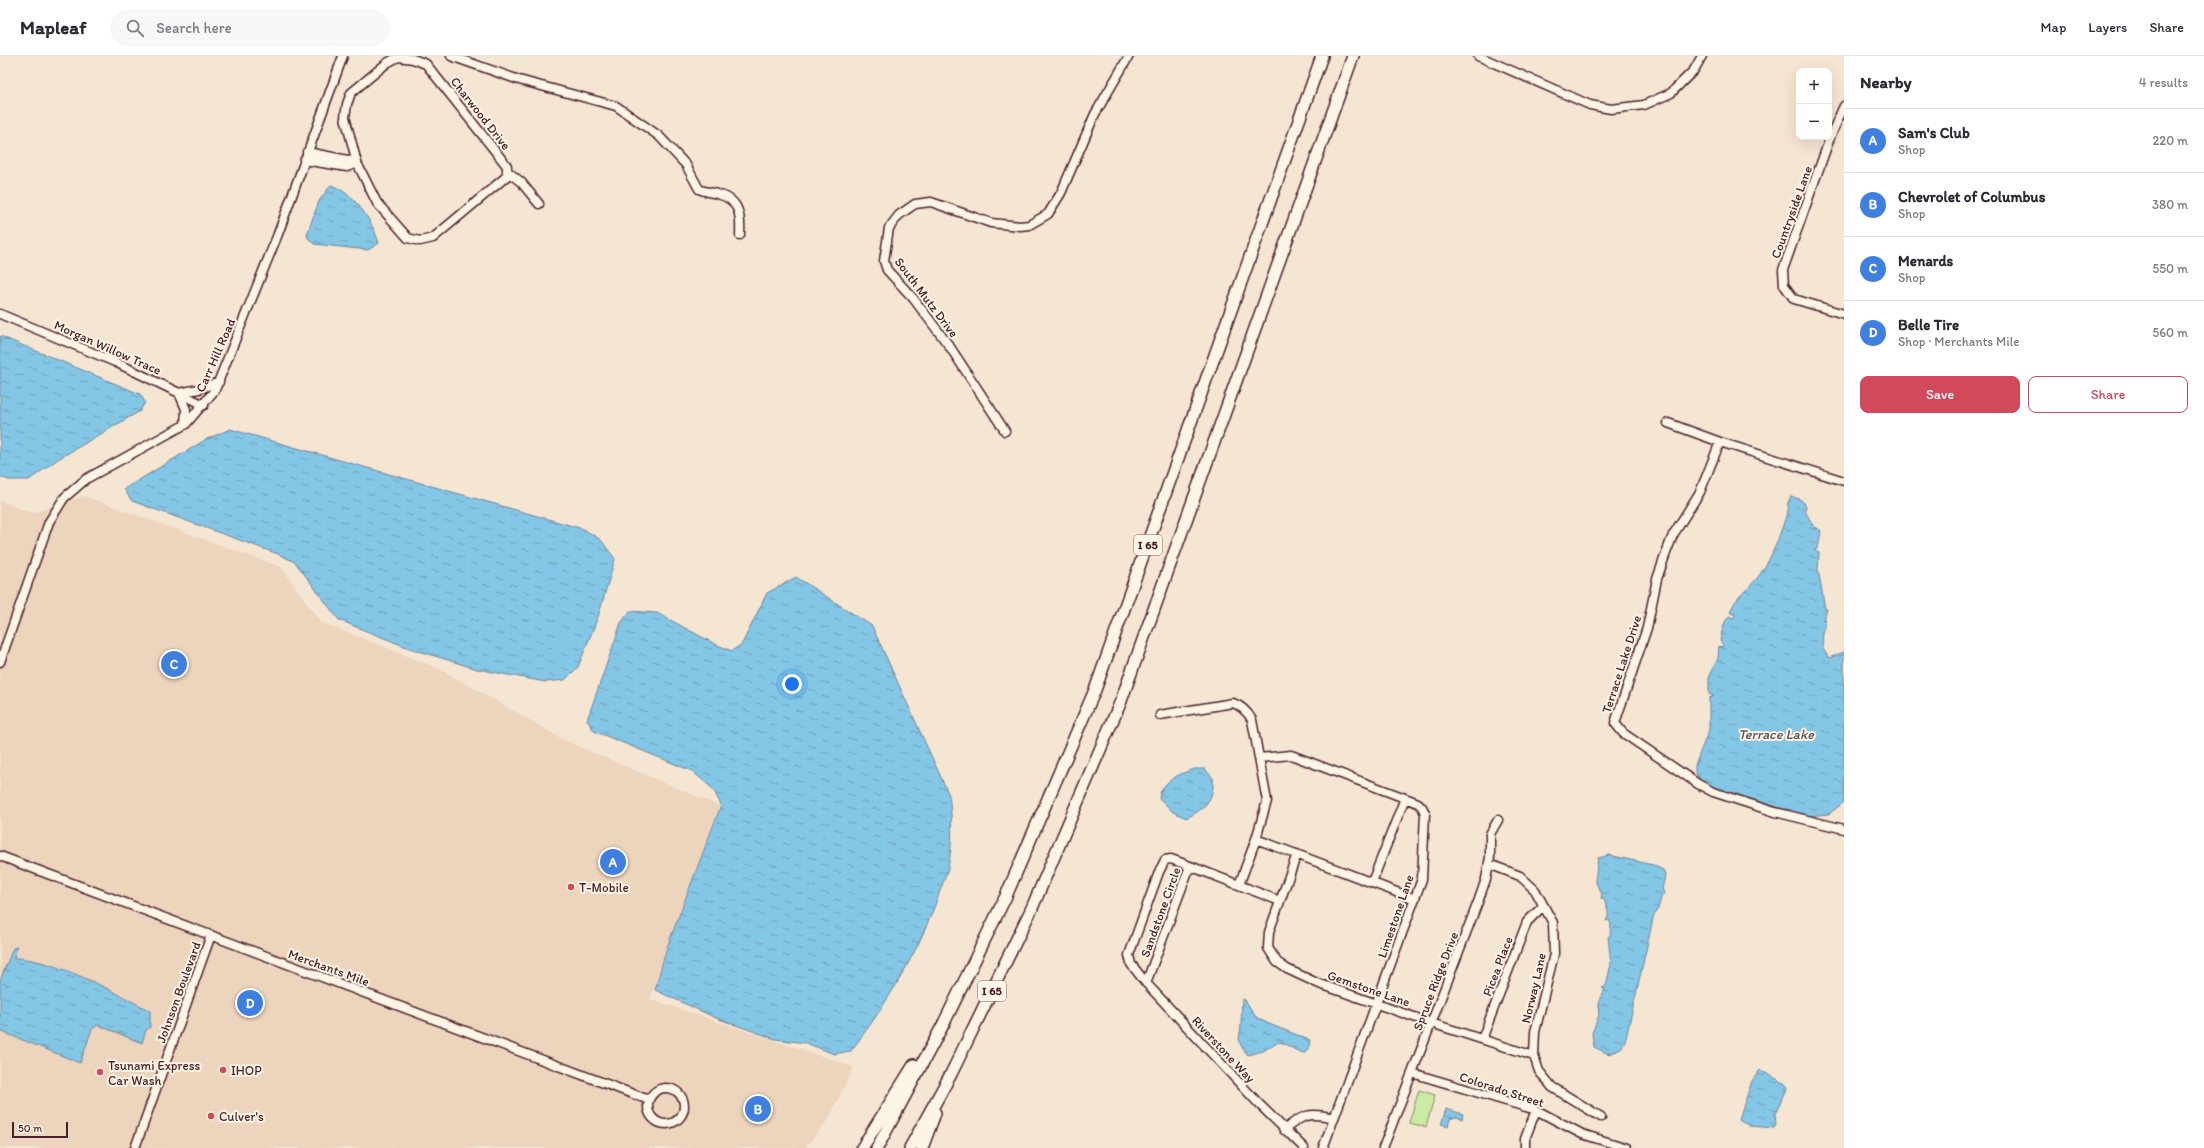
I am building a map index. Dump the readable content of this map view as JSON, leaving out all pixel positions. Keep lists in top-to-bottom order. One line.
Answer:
{"streets":{"highway":["I 65"],"street":["Charwood Drive","Countryside Lane","South Mutz Drive","Morgan Willow Trace","Carr Hill Road","Terrace Lake Drive","Sandstone Circle","Limestone Lane","Picea Place","Merchants Mile","Spruce Ridge Drive","Gemstone Lane","Norway Lane","Johnson Boulevard","Riverstone Way","Colorado Street"]},"crossings":[["Morgan Willow Trace","Carr Hill Road"],["Sandstone Circle","Riverstone Way"],["Limestone Lane","Gemstone Lane"],["Picea Place","Gemstone Lane"],["Picea Place","Norway Lane"],["Merchants Mile","Johnson Boulevard"],["Spruce Ridge Drive","Gemstone Lane"],["Spruce Ridge Drive","Norway Lane"],["Spruce Ridge Drive","Colorado Street"],["Gemstone Lane","Norway Lane"]],"water":["Terrace Lake"],"places":["T-Mobile","IHOP","Tsunami Express Car Wash","Culver's"],"scale_bar":"50 m","page":{"header":"Mapleaf","search":"Search here","nav":["Map","Layers","Share"],"heading":["Nearby","4 results"],"map_buttons":["+","−"],"list":[{"mark":"A","name":"Sam's Club","note":"Shop","value":"220 m"},{"mark":"B","name":"Chevrolet of Columbus","note":"Shop","value":"380 m"},{"mark":"C","name":"Menards","note":"Shop","value":"550 m"},{"mark":"D","name":"Belle Tire","note":"Shop · Merchants Mile","value":"560 m"}],"buttons":["Save","Share"],"pins":["C","A","D","B"],"scale":"50 m"}}
